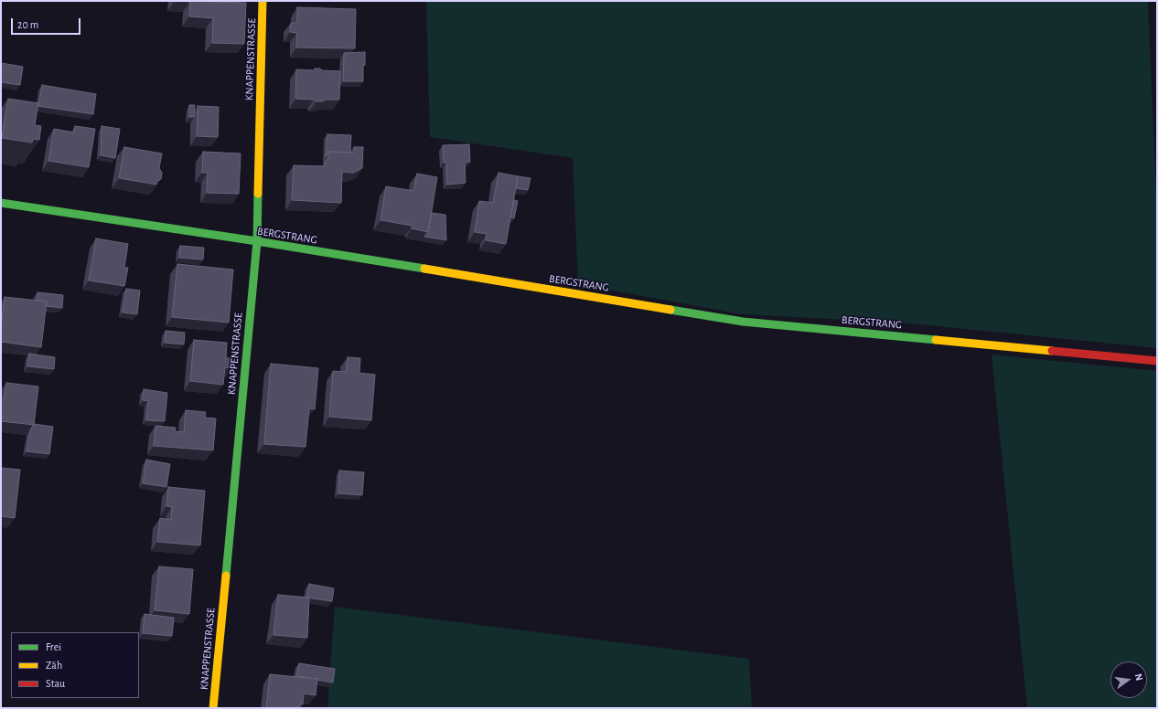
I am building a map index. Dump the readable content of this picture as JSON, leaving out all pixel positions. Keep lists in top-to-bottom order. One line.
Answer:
{"streets":{"street":["KNAPPENSTRASSE","BERGSTRANG"]},"crossings":[["KNAPPENSTRASSE","BERGSTRANG"]],"legend":["Frei","Zäh","Stau"],"scale_bar":"20 m","north":"right"}
